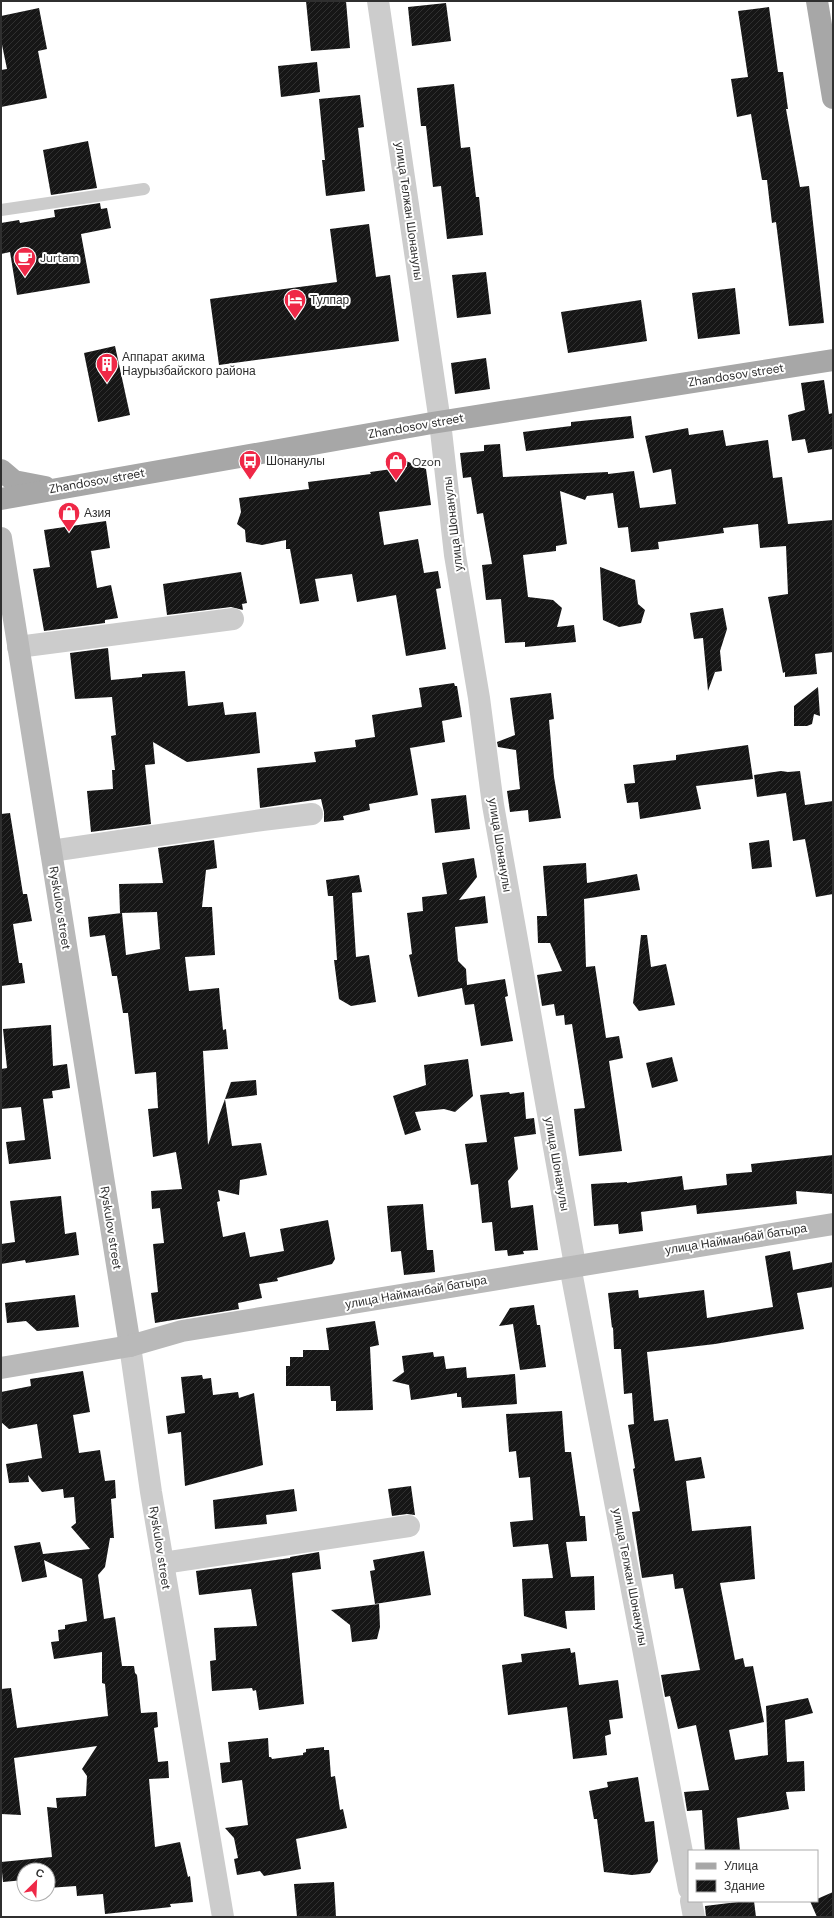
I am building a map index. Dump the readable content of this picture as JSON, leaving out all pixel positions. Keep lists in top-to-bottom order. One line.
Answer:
{"streets":{"main road":["Zhandosov street"],"street":["улица Телжан Шонанулы","улица Шонанулы","Ryskulov street","улица Найманбай батыра"]},"crossings":[["улица Телжан Шонанулы","Zhandosov street"],["улица Телжан Шонанулы","улица Шонанулы"],["улица Телжан Шонанулы","улица Найманбай батыра"],["Zhandosov street","улица Шонанулы"],["улица Шонанулы","улица Найманбай батыра"],["Ryskulov street","улица Найманбай батыра"]],"places":{"cafe":["Jurtam"],"hotel":["Тулпар"],"building":["Аппарат акима Наурызбайского района"],"bus stop":["Шонанулы"],"shop":["Ozon","Азия"]},"legend":["Улица","Здание"],"north":"top right"}
